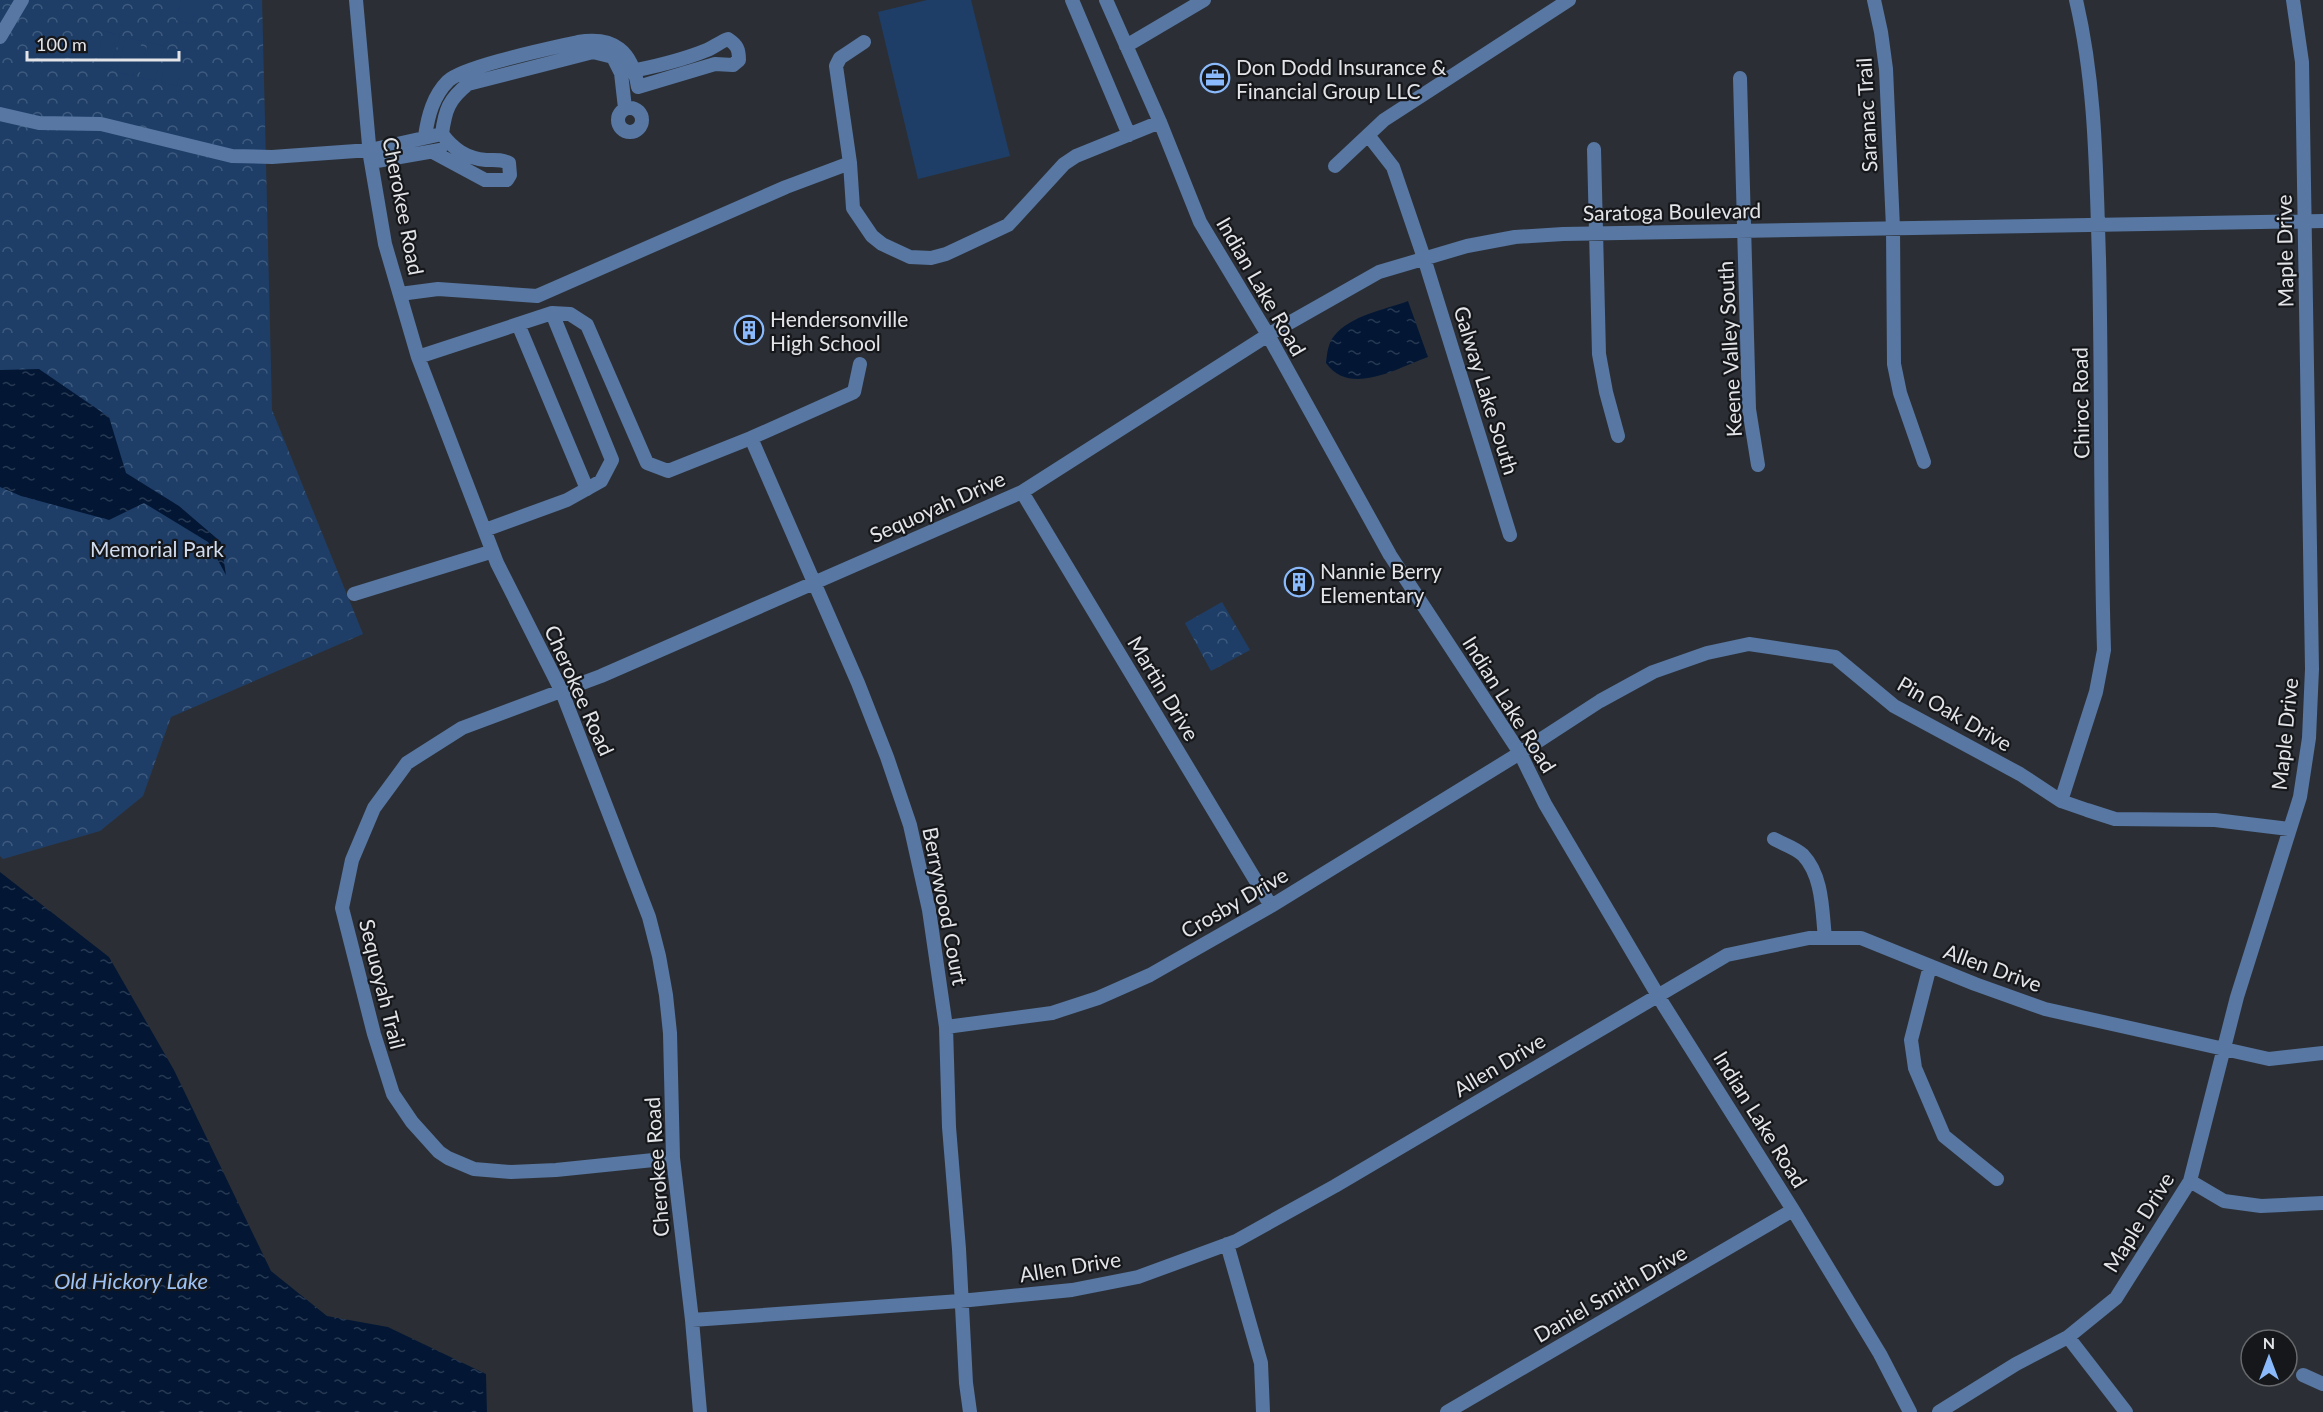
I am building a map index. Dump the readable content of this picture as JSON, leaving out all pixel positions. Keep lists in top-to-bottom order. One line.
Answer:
{"streets":{"street":["Saranac Trail","Cherokee Road","Saratoga Boulevard","Maple Drive","Indian Lake Road","Keene Valley South","Galway Lake South","Chiroc Road","Sequoyah Drive","Martin Drive","Pin Oak Drive","Crosby Drive","Berrywood Court","Allen Drive","Sequoyah Trail","Daniel Smith Drive"]},"crossings":[["Saranac Trail","Saratoga Boulevard"],["Cherokee Road","Allen Drive"],["Cherokee Road","Sequoyah Trail"],["Saratoga Boulevard","Maple Drive"],["Saratoga Boulevard","Indian Lake Road"],["Saratoga Boulevard","Keene Valley South"],["Saratoga Boulevard","Galway Lake South"],["Saratoga Boulevard","Chiroc Road"],["Saratoga Boulevard","Sequoyah Drive"],["Maple Drive","Pin Oak Drive"],["Maple Drive","Allen Drive"],["Indian Lake Road","Sequoyah Drive"],["Indian Lake Road","Pin Oak Drive"],["Indian Lake Road","Crosby Drive"],["Indian Lake Road","Allen Drive"],["Indian Lake Road","Daniel Smith Drive"],["Chiroc Road","Pin Oak Drive"],["Sequoyah Drive","Martin Drive"],["Sequoyah Drive","Berrywood Court"],["Sequoyah Drive","Sequoyah Trail"],["Martin Drive","Crosby Drive"],["Pin Oak Drive","Crosby Drive"],["Crosby Drive","Berrywood Court"],["Berrywood Court","Allen Drive"]],"water":["Old Hickory Lake"],"parks":["Memorial Park"],"places":{"office":["Don Dodd Insurance & Financial Group LLC"],"building":["Hendersonville High School","Nannie Berry Elementary"]},"scale_bar":"100 m","north":"top"}
